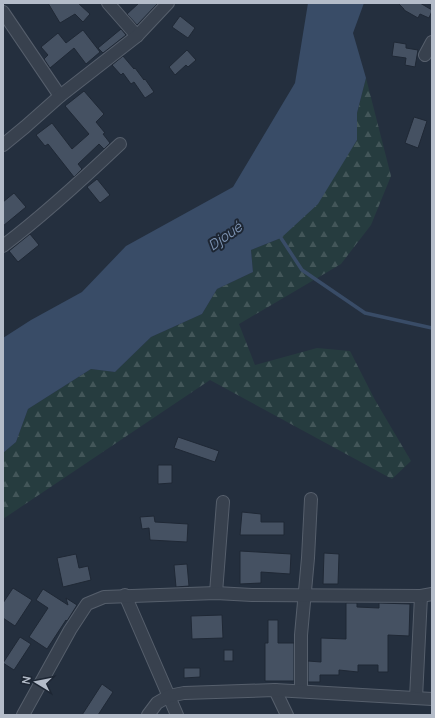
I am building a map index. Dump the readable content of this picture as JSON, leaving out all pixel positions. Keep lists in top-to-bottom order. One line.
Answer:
{"water":["Djoué"],"north":"left"}
